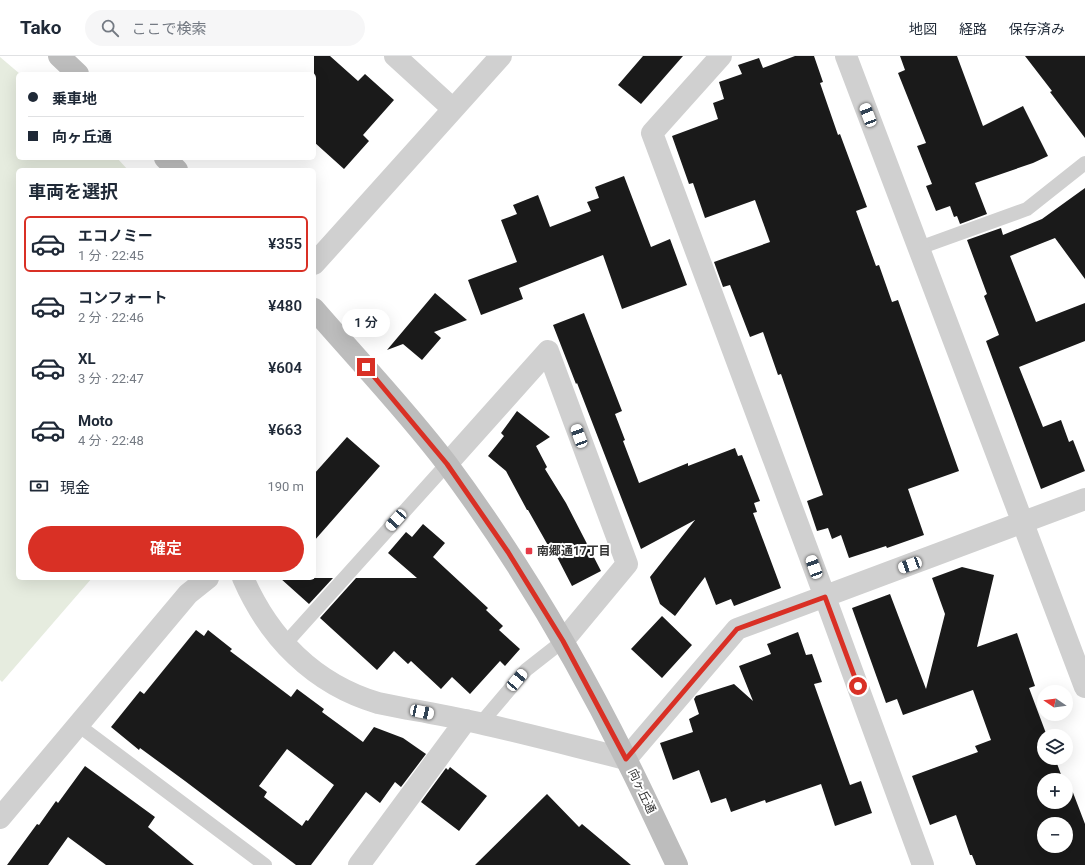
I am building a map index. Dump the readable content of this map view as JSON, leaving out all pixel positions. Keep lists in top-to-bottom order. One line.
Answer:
{"streets":{"street":["向ヶ丘通"]},"places":{"transit":["南郷通17丁目"]},"north":"left","page":{"header":"Tako","search":"ここで検索","nav":["地図","経路","保存済み"],"banner":["乗車地","向ヶ丘通"],"heading":"車両を選択","list":[{"name":"エコノミー","note":"1 分 · 22:45","value":"¥355"},{"name":"コンフォート","note":"2 分 · 22:46","value":"¥480"},{"name":"XL","note":"3 分 · 22:47","value":"¥604"},{"name":"Moto","note":"4 分 · 22:48","value":"¥663"}],"bubble":"1 分","pay":["現金","190 m"],"buttons":"確定","map_buttons":["+","−"]}}
